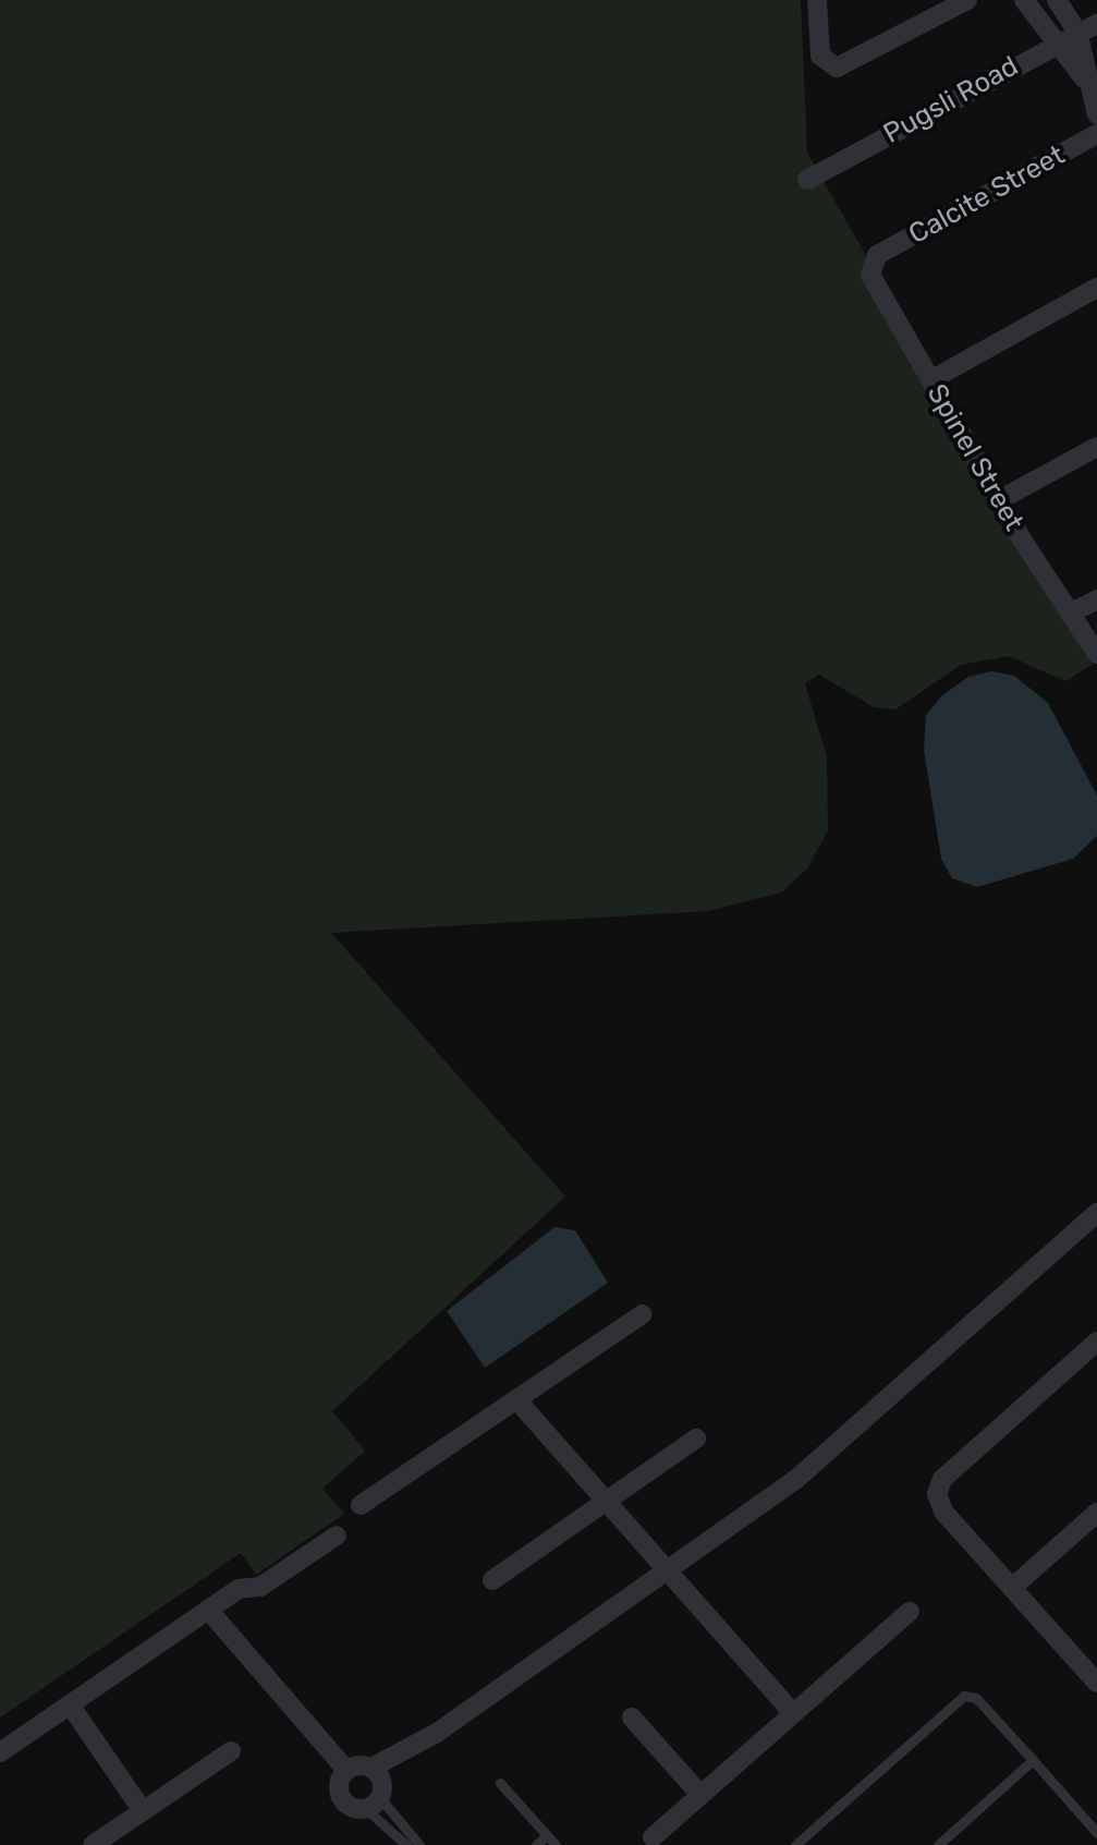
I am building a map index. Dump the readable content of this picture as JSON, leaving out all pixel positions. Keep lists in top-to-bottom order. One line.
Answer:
{"streets":{"street":["Pugsli Road","Calcite Street","Spinel Street"]},"crossings":[["Calcite Street","Spinel Street"]]}
